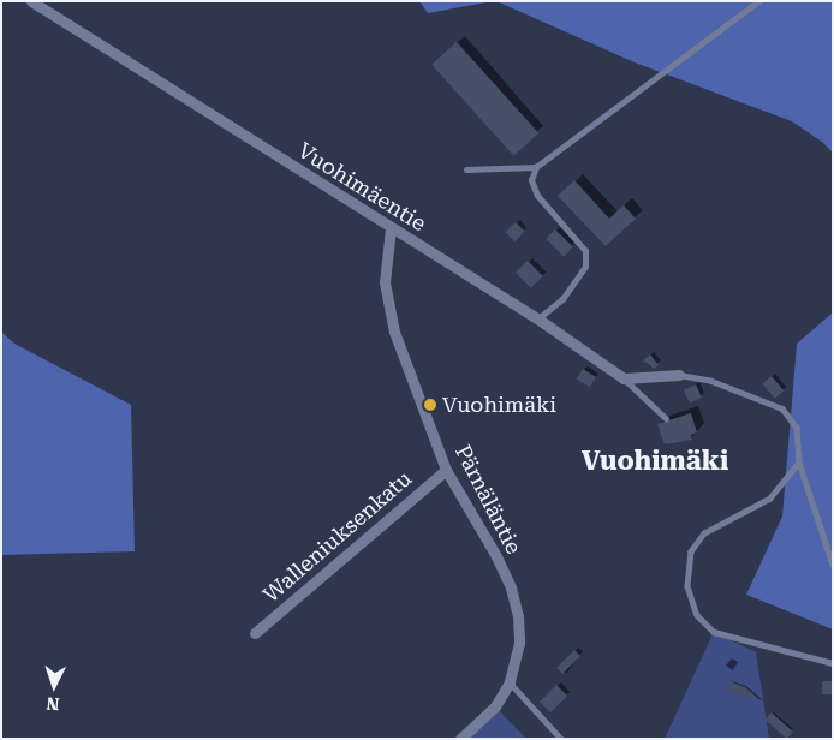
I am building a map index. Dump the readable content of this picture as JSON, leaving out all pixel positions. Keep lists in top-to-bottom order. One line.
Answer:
{"streets":{"street":["Vuohimäentie","Pärnäläntie","Walleniuksenkatu"]},"crossings":[["Vuohimäentie","Pärnäläntie"],["Pärnäläntie","Walleniuksenkatu"]],"districts":["Vuohimäki"],"places":["Vuohimäki"],"north":"bottom"}
